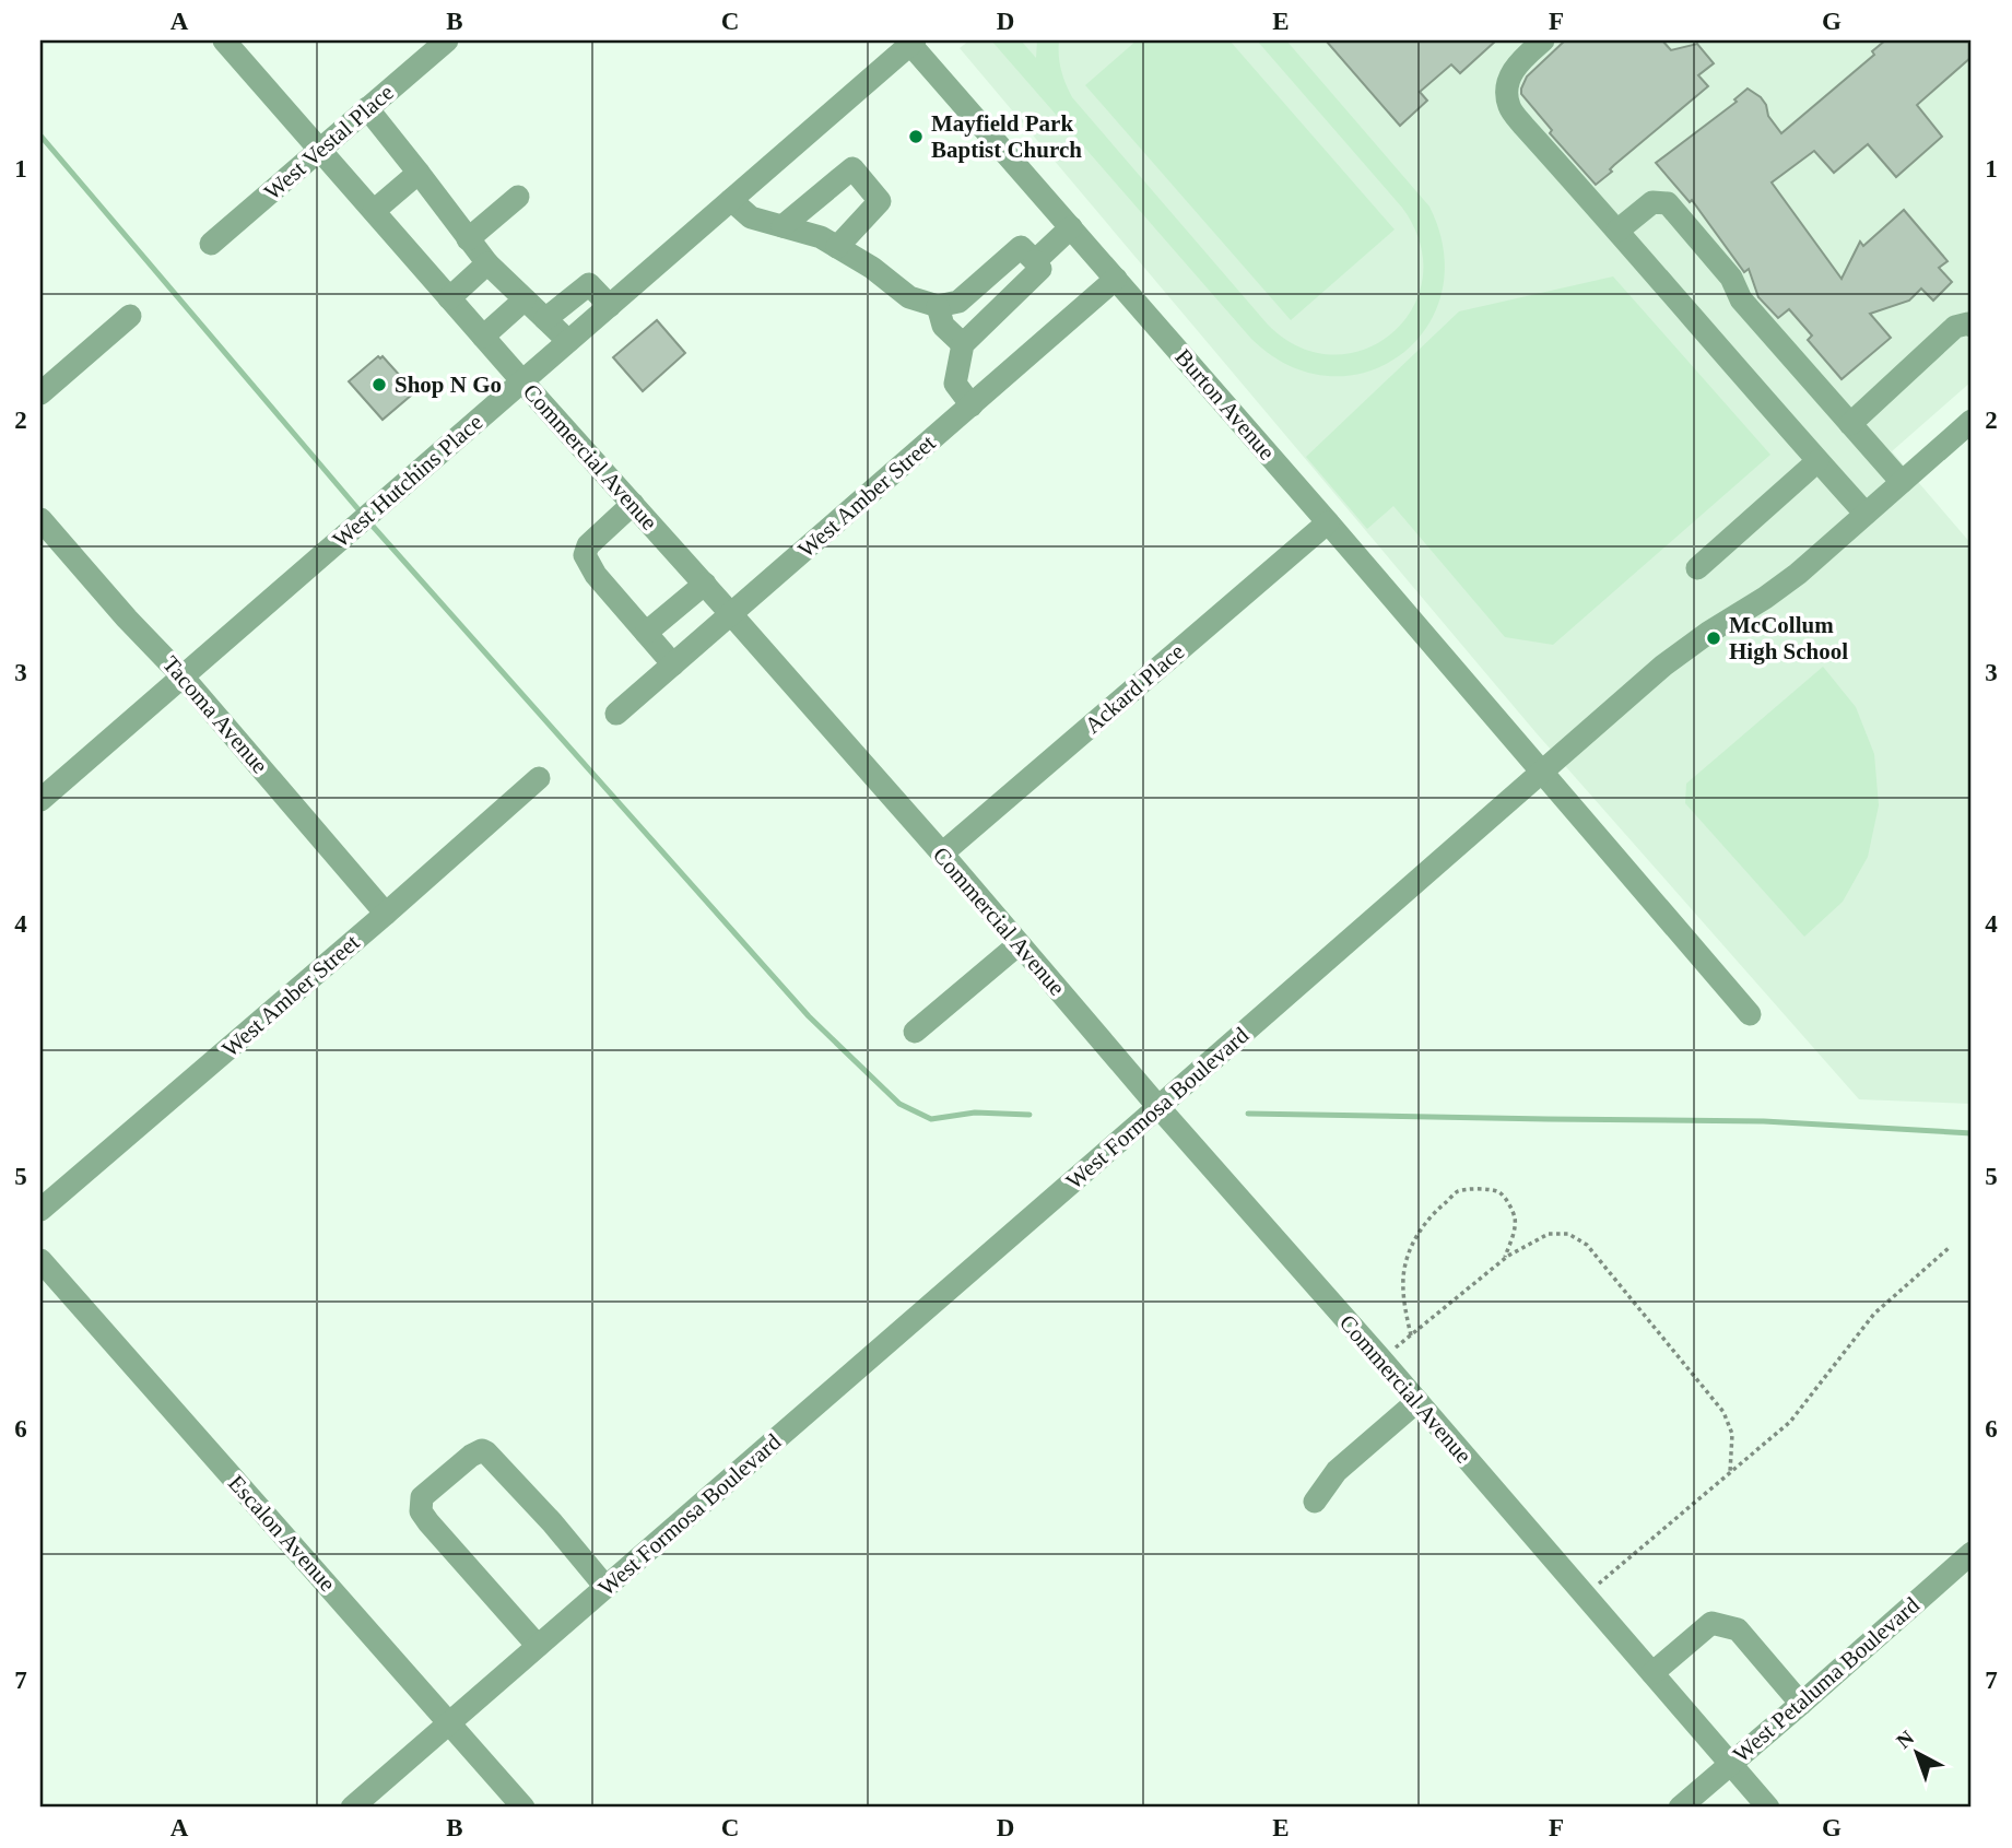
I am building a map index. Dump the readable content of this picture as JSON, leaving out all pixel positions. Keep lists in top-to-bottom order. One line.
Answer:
{"streets":{"street":["West Vestal Place","Burton Avenue","Commercial Avenue","West Hutchins Place","West Amber Street","Ackard Place","Tacoma Avenue","West Formosa Boulevard","Escalon Avenue","West Petaluma Boulevard"]},"crossings":[["West Vestal Place","Commercial Avenue"],["Burton Avenue","West Hutchins Place"],["Burton Avenue","West Amber Street"],["Burton Avenue","Ackard Place"],["Burton Avenue","West Formosa Boulevard"],["Commercial Avenue","West Hutchins Place"],["Commercial Avenue","West Amber Street"],["Commercial Avenue","Ackard Place"],["Commercial Avenue","West Formosa Boulevard"],["Commercial Avenue","West Petaluma Boulevard"],["West Hutchins Place","Tacoma Avenue"],["West Amber Street","Tacoma Avenue"],["West Formosa Boulevard","Escalon Avenue"]],"places":["Mayfield Park Baptist Church","Shop N Go","McCollum High School"],"north":"top left","grid":{"columns":["A","B","C","D","E","F","G"],"rows":["1","2","3","4","5","6","7"]}}
